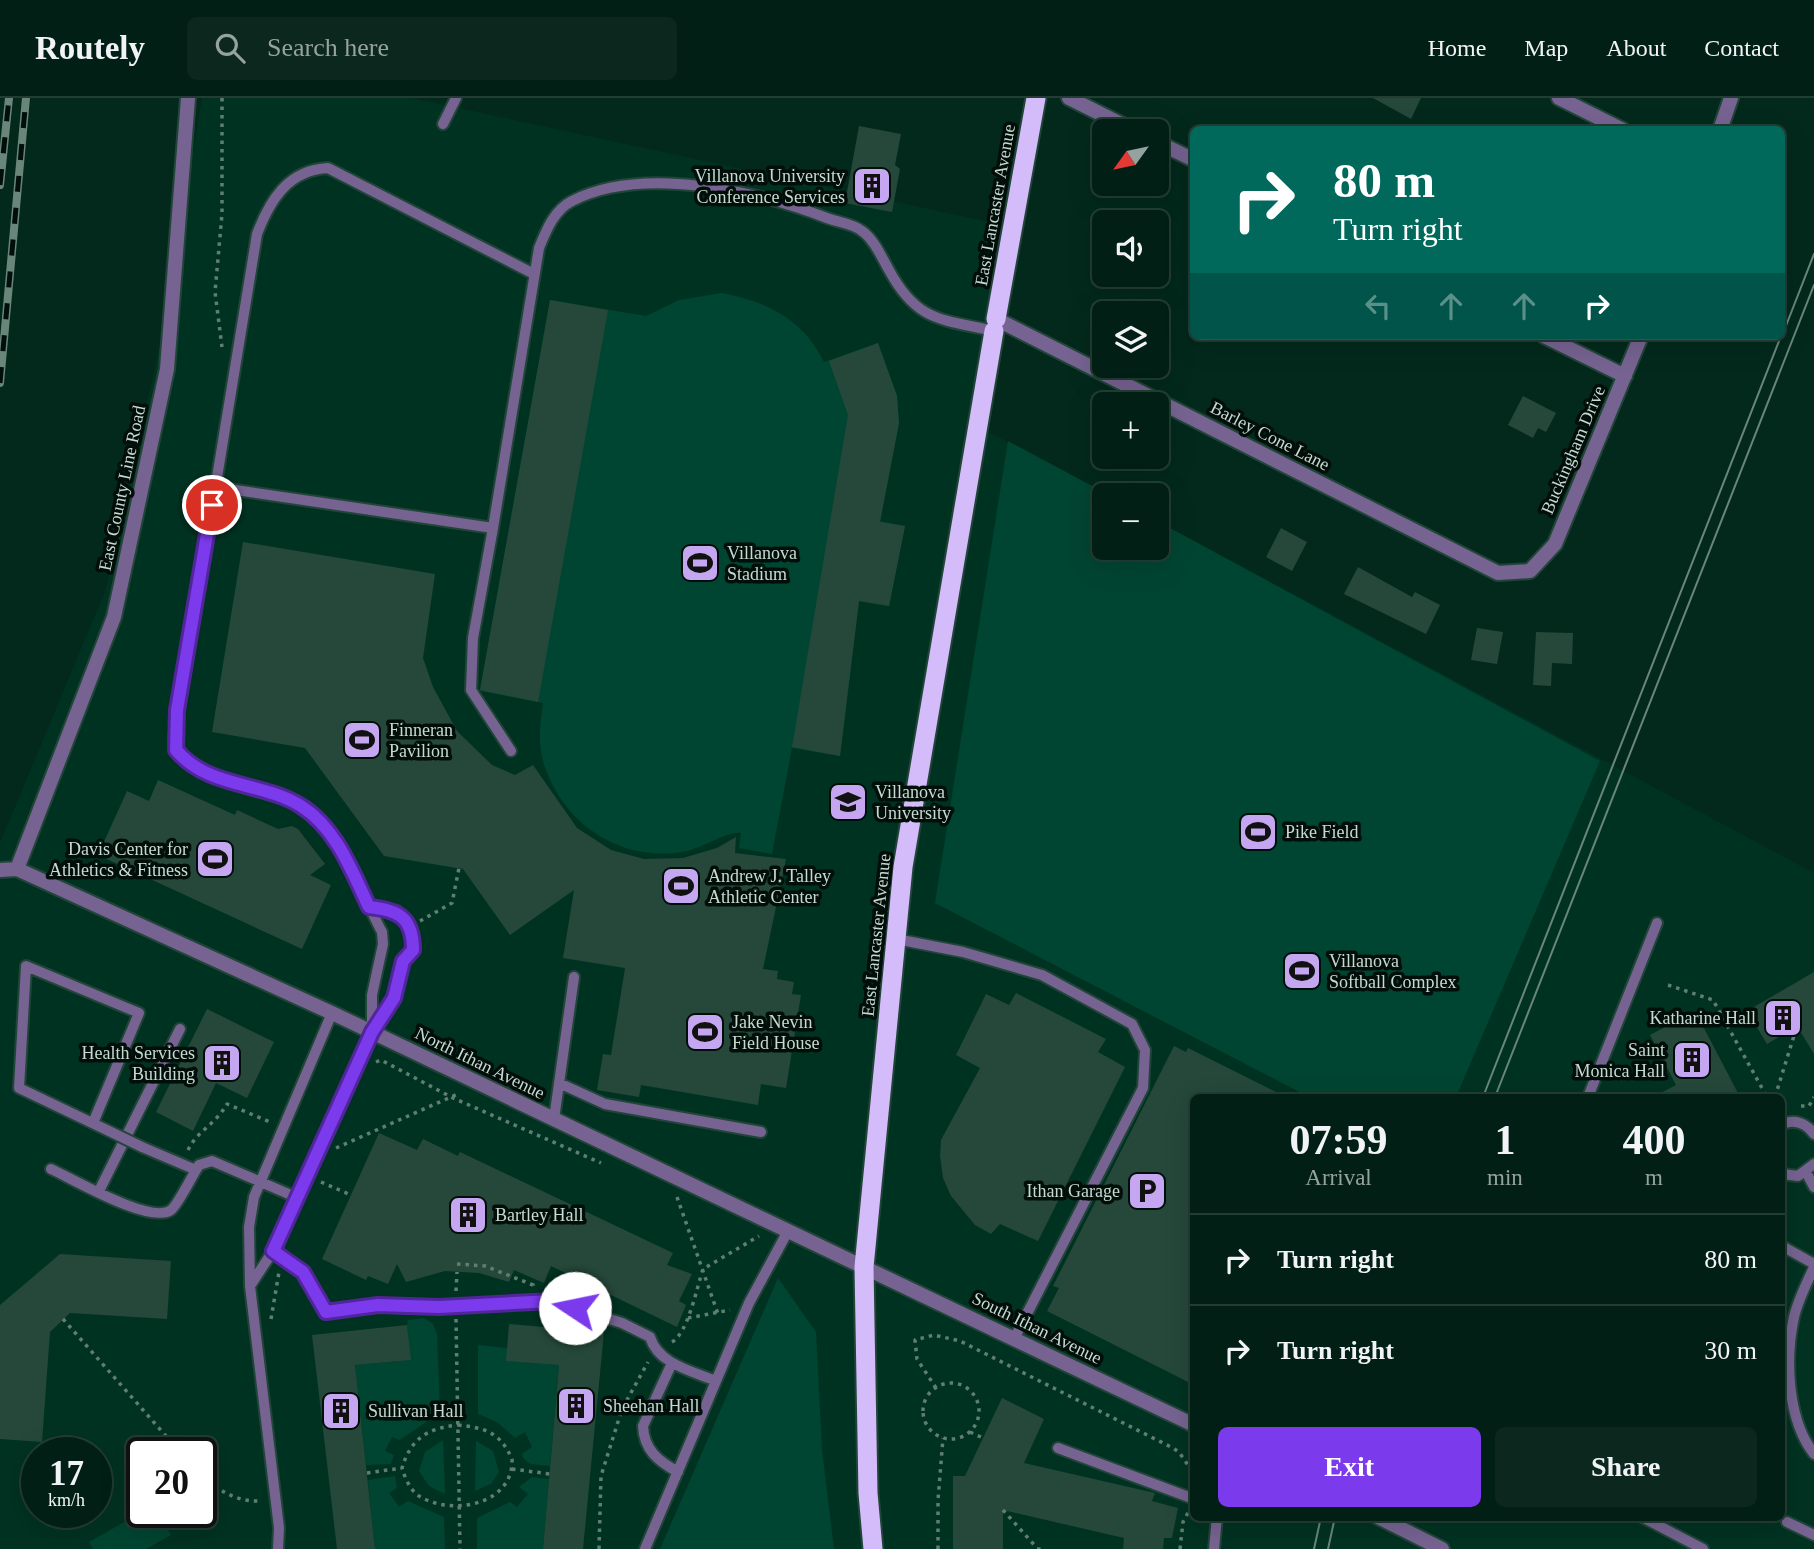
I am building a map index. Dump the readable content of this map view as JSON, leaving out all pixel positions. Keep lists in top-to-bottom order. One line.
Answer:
{"streets":{"highway":["East Lancaster Avenue"],"street":["Barley Cone Lane","Buckingham Drive","East County Line Road","North Ithan Avenue","South Ithan Avenue"]},"crossings":[["East Lancaster Avenue","Barley Cone Lane"],["East Lancaster Avenue","North Ithan Avenue"],["East Lancaster Avenue","South Ithan Avenue"],["Barley Cone Lane","Buckingham Drive"],["East County Line Road","North Ithan Avenue"],["North Ithan Avenue","South Ithan Avenue"]],"places":{"building":["Villanova University Conference Services","Katharine Hall","Saint Monica Hall","Health Services Building","Bartley Hall","Sheehan Hall","Sullivan Hall"],"sports":["Villanova Stadium","Finneran Pavilion","Pike Field","Davis Center for Athletics & Fitness","Andrew J. Talley Athletic Center","Villanova Softball Complex","Jake Nevin Field House"],"school or university":["Villanova University"],"parking":["Ithan Garage"]},"north":"bottom left","page":{"header":"Routely","search":"Search here","nav":["Home","Map","About","Contact"],"map_buttons":["+","−"],"turn":["80 m","Turn right"],"eta":["07:59","Arrival","1","min","400","m"],"list":[{"name":"Turn right","value":"80 m"},{"name":"Turn right","value":"30 m"}],"buttons":["Exit","Share"],"speed":"17 km/h","limit":"20"}}
